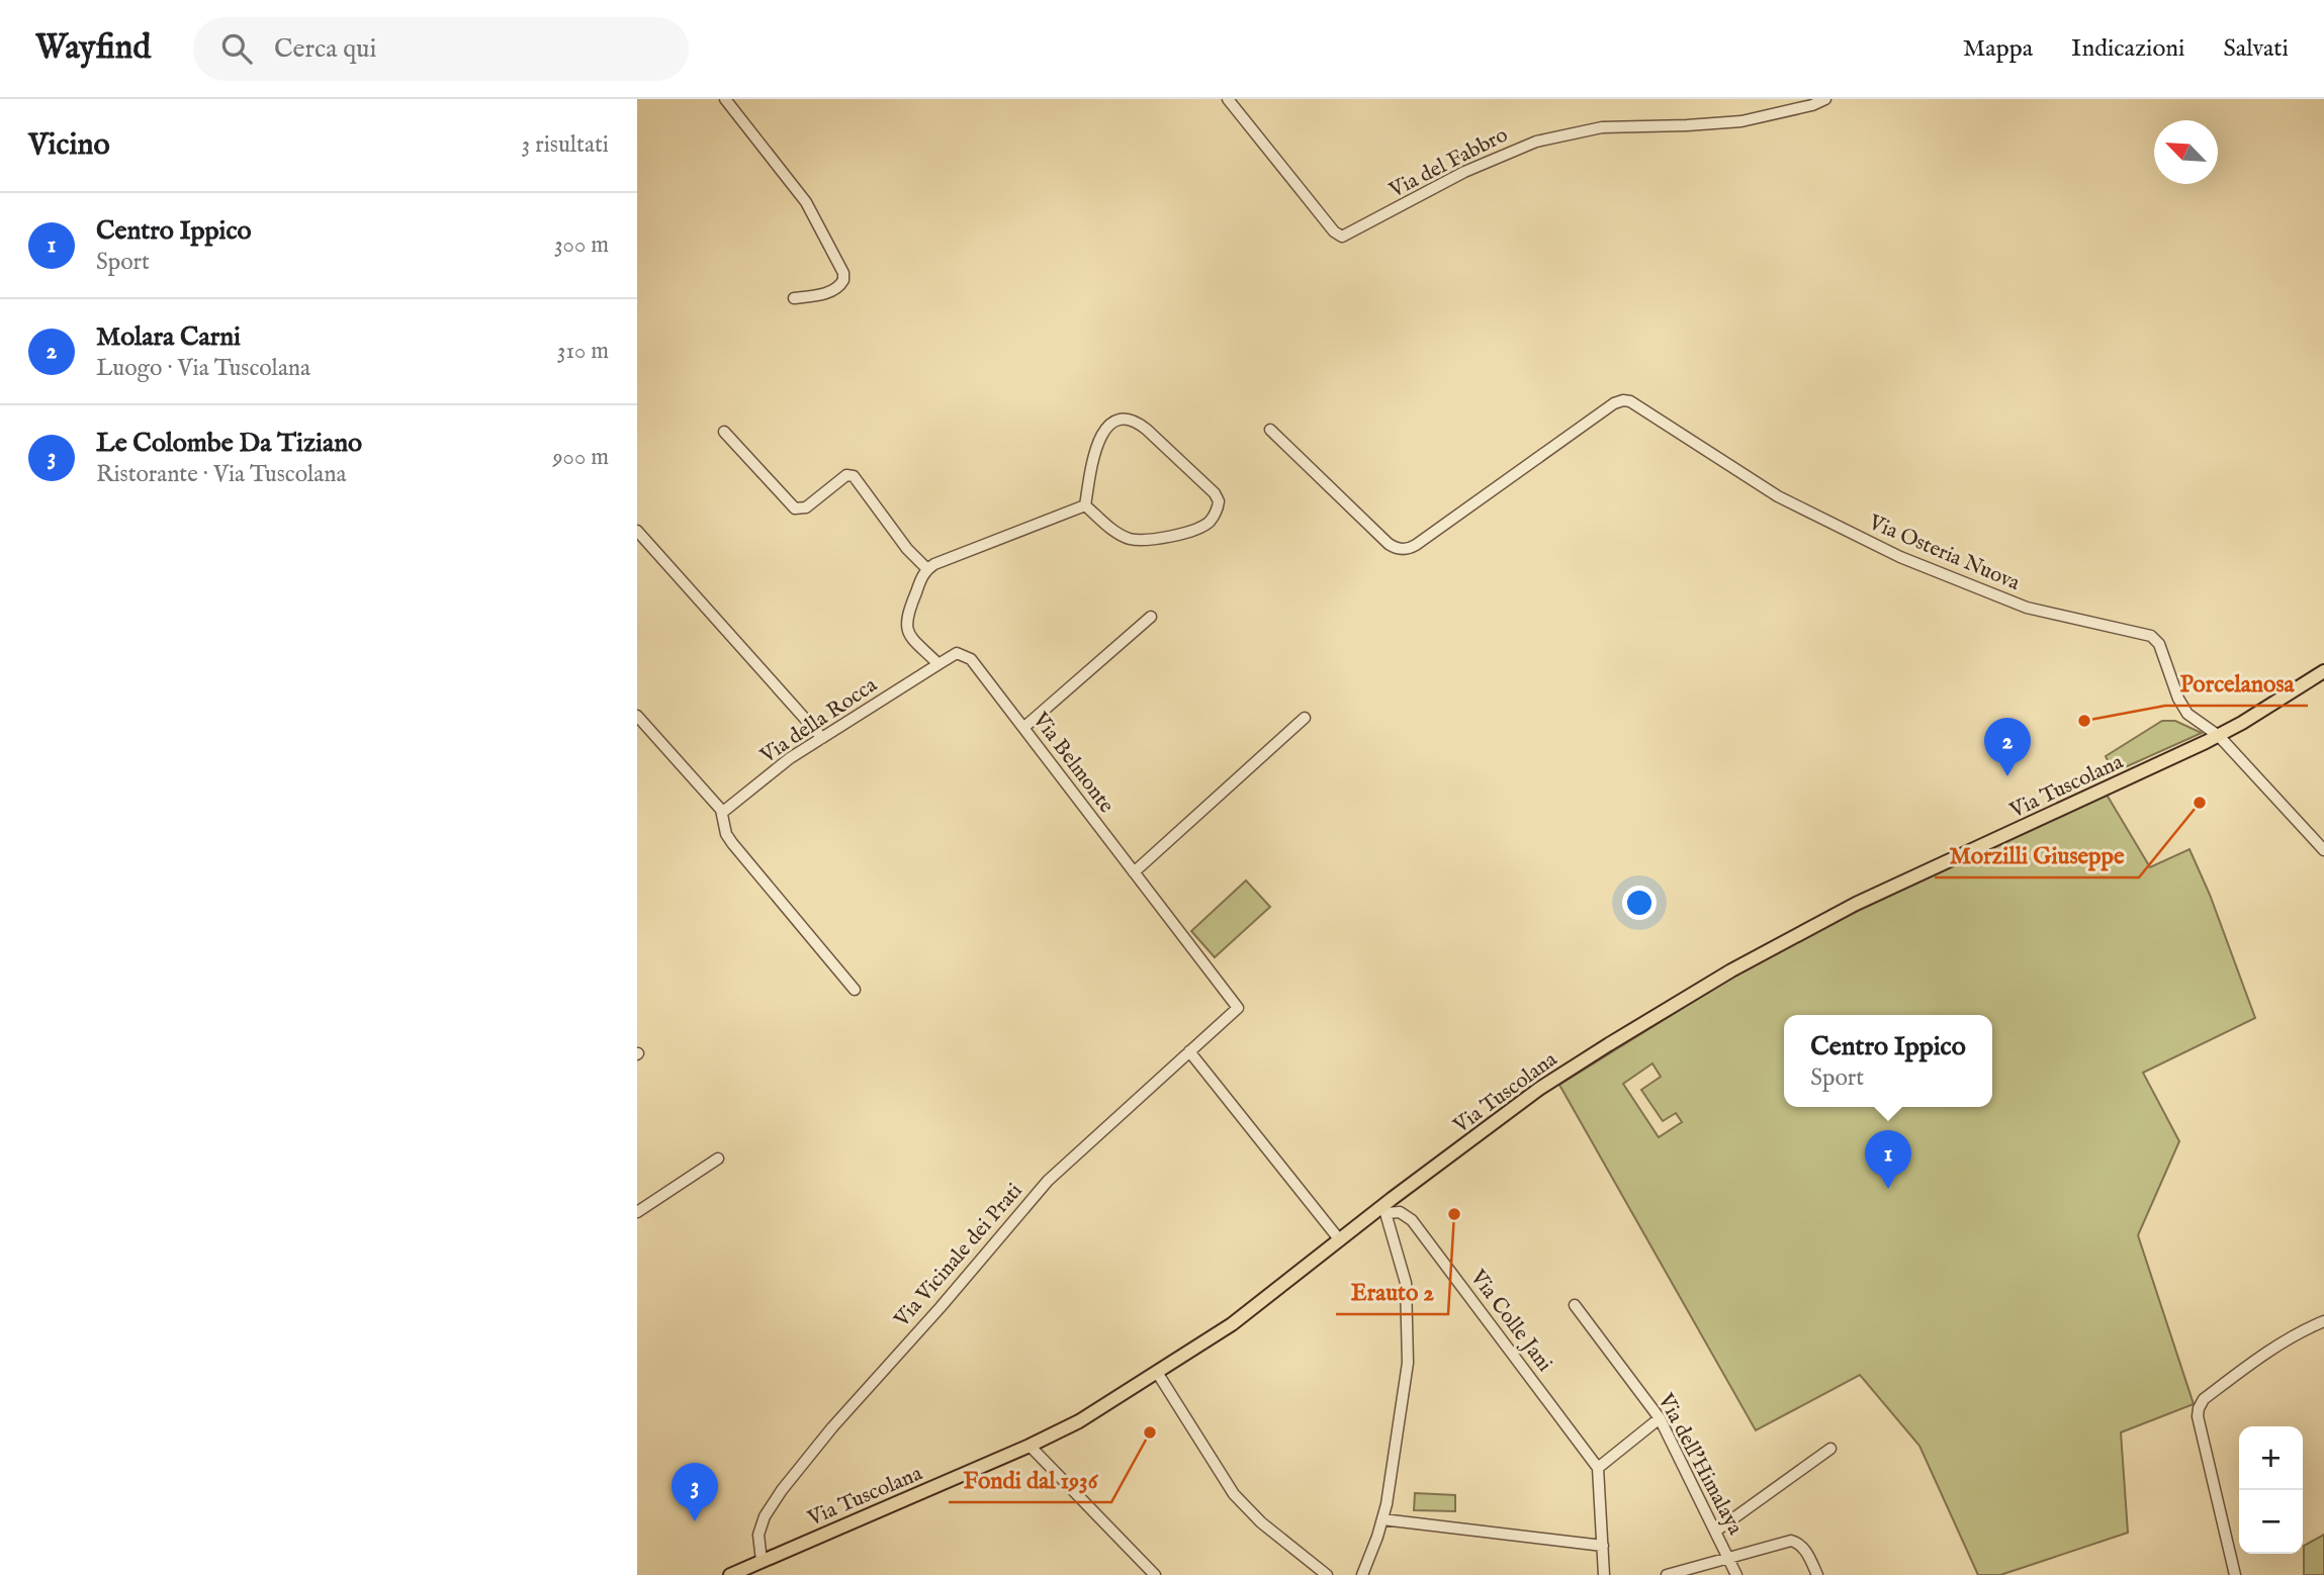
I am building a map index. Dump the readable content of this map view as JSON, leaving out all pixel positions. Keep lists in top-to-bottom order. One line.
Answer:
{"streets":{"main road":["Via Tuscolana"],"street":["Via del Fabbro","Via Osteria Nuova","Via della Rocca","Via Belmonte","Via Vicinale dei Prati","Via Colle Jani","Via dell'Himalaya"]},"crossings":[["Via Osteria Nuova","Via Tuscolana"],["Via della Rocca","Via Belmonte"],["Via Belmonte","Via Vicinale dei Prati"],["Via Tuscolana","Via Vicinale dei Prati"],["Via Tuscolana","Via Colle Jani"]],"places":["Porcelanosa","Morzilli Giuseppe","Erauto 2","Fondi dal 1936"],"north":"top left","page":{"header":"Wayfind","search":"Cerca qui","nav":["Mappa","Indicazioni","Salvati"],"heading":["Vicino","3 risultati"],"list":[{"mark":"1","name":"Centro Ippico","note":"Sport","value":"300 m"},{"mark":"2","name":"Molara Carni","note":"Luogo · Via Tuscolana","value":"310 m"},{"mark":"3","name":"Le Colombe Da Tiziano","note":"Ristorante · Via Tuscolana","value":"900 m"}],"pins":["2","1","3"],"popup":["Centro Ippico","Sport"],"map_buttons":["+","−"]}}
